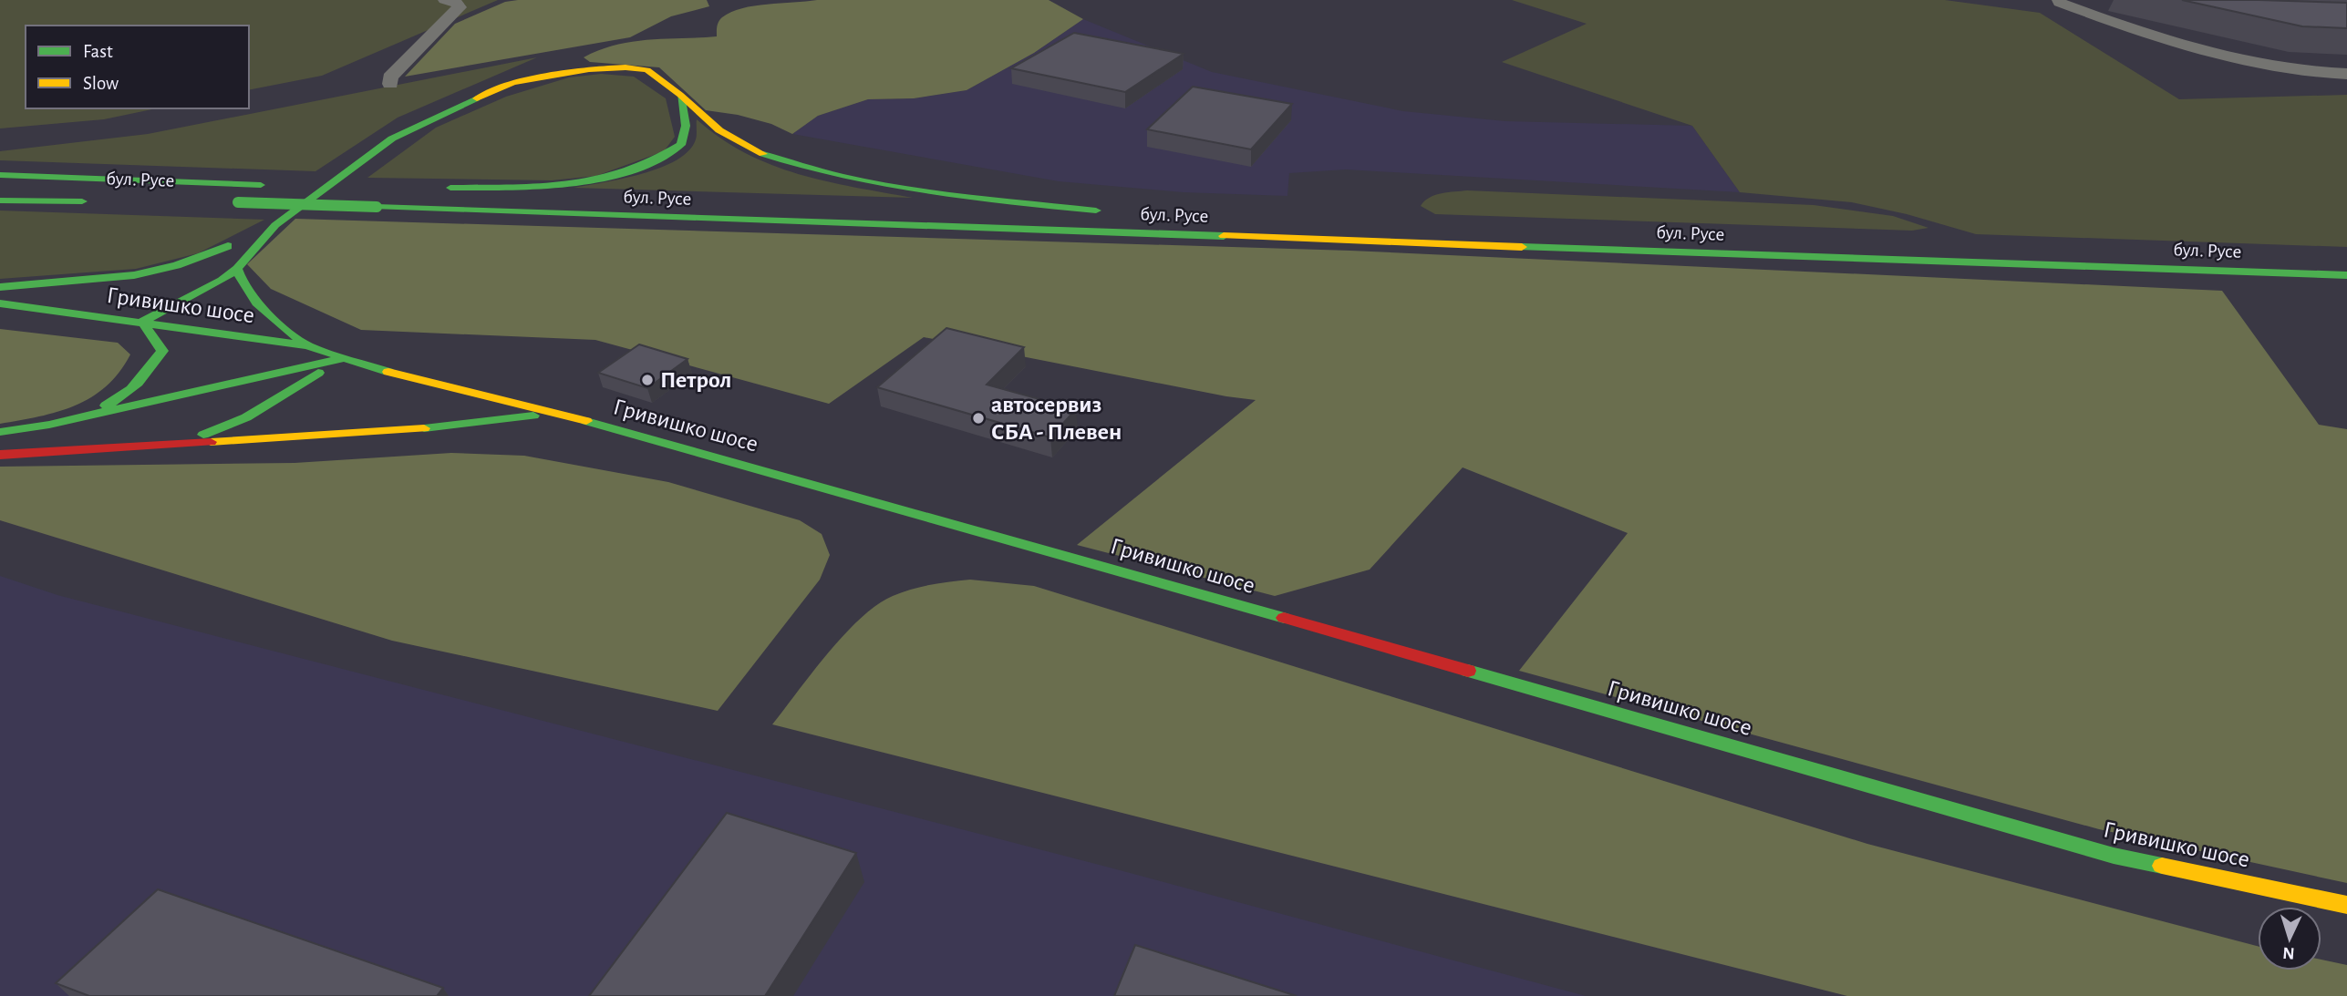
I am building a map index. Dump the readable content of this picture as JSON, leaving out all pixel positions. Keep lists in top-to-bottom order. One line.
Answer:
{"streets":{"main road":["бул. Русе","Гривишко шосе"]},"places":["Петрол","автосервиз СБА - Плевен"],"legend":["Fast","Slow"],"north":"bottom"}
